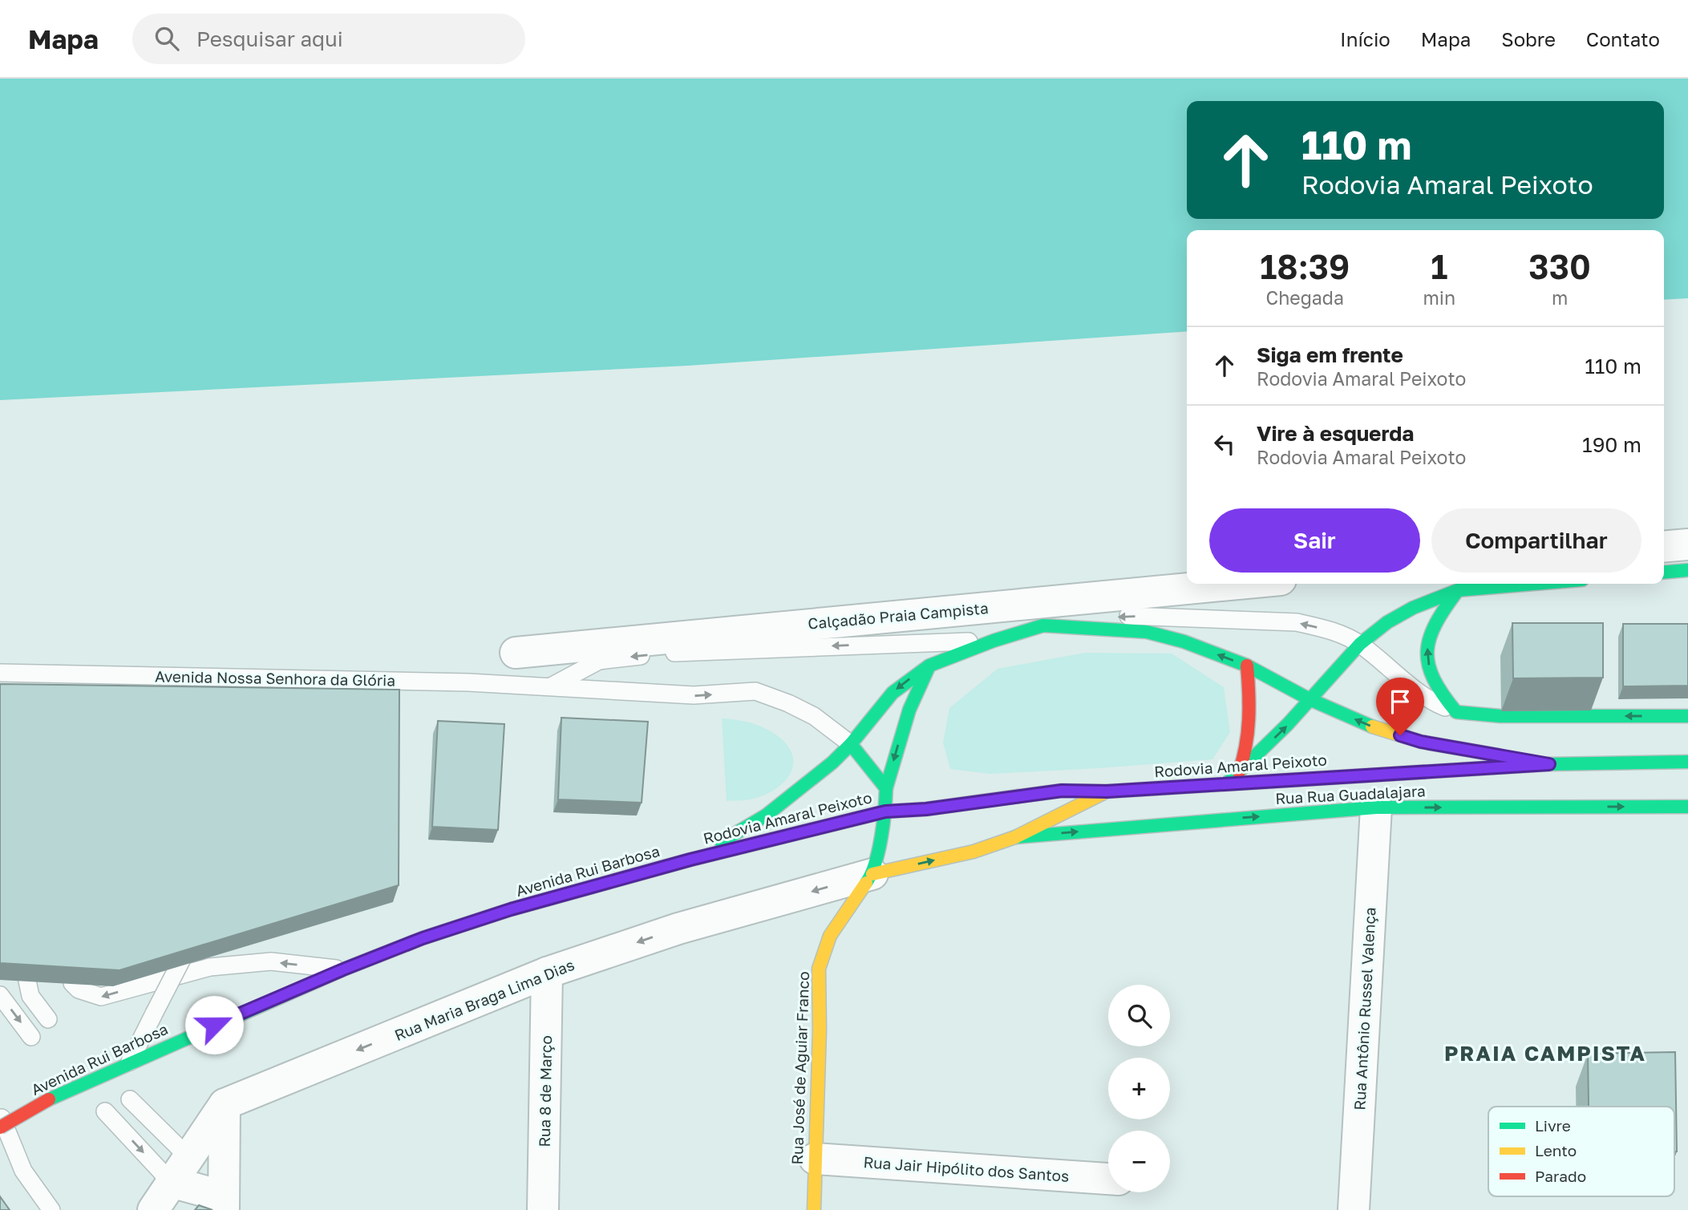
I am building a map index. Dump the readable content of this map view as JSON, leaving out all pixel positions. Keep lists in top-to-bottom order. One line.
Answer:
{"streets":{"main road":["Rodovia Amaral Peixoto","Rua Rua Guadalajara","Avenida Rui Barbosa","Rua José de Aguiar Franco"],"street":["Calçadão Praia Campista","Rua Maria Braga Lima Dias","Rua Antônio Russel Valença","Rua 8 de Março","Rua Jair Hipólito dos Santos"],"lane":["Avenida Nossa Senhora da Glória"]},"crossings":[["Avenida Nossa Senhora da Glória","Rodovia Amaral Peixoto"],["Rodovia Amaral Peixoto","Avenida Rui Barbosa"],["Rodovia Amaral Peixoto","Rua José de Aguiar Franco"],["Rua Rua Guadalajara","Rua Antônio Russel Valença"],["Rua Maria Braga Lima Dias","Rua José de Aguiar Franco"],["Rua Maria Braga Lima Dias","Rua 8 de Março"],["Rua José de Aguiar Franco","Rua Jair Hipólito dos Santos"]],"one_way":["Rua Maria Braga Lima Dias"],"districts":["PRAIA CAMPISTA"],"legend":["Livre","Lento","Parado"],"page":{"header":"Mapa","search":"Pesquisar aqui","nav":["Início","Mapa","Sobre","Contato"],"turn":["110 m","Rodovia Amaral Peixoto"],"eta":["18:39","Chegada","1","min","330","m"],"list":[{"name":"Siga em frente","note":"Rodovia Amaral Peixoto","value":"110 m"},{"name":"Vire à esquerda","note":"Rodovia Amaral Peixoto","value":"190 m"}],"buttons":["Sair","Compartilhar"],"map_buttons":["+","−"]}}
